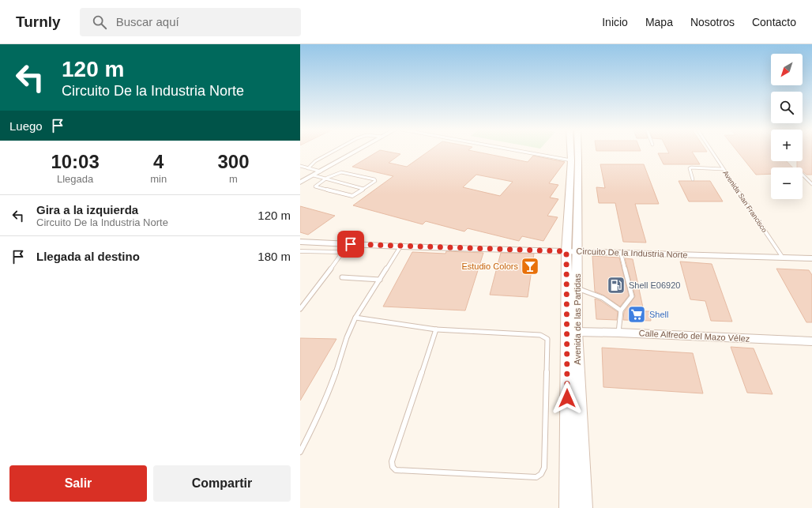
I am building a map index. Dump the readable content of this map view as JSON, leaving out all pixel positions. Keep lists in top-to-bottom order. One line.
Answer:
{"streets":{"main road":["Avenida de las Partidas"],"street":["Circuito De la Industria Norte","Calle Alfredo del Mazo Vélez"],"lane":["Avenida San Francisco"]},"crossings":[["Avenida San Francisco","Circuito De la Industria Norte"],["Circuito De la Industria Norte","Avenida de las Partidas"],["Avenida de las Partidas","Calle Alfredo del Mazo Vélez"]],"places":{"bar":["Estudio Colors"],"fuel station":["Shell E06920"],"supermarket":["Shell"]},"north":"bottom left","page":{"header":"Turnly","search":"Buscar aquí","nav":["Inicio","Mapa","Nosotros","Contacto"],"turn":["120 m","Circuito De la Industria Norte"],"map_buttons":["+","−"],"then":"Luego","eta":["10:03","Llegada","4","min","300","m"],"list":[{"name":"Gira a la izquierda","note":"Circuito De la Industria Norte","value":"120 m"},{"name":"Llegada al destino","value":"180 m"}],"buttons":["Salir","Compartir"]}}
